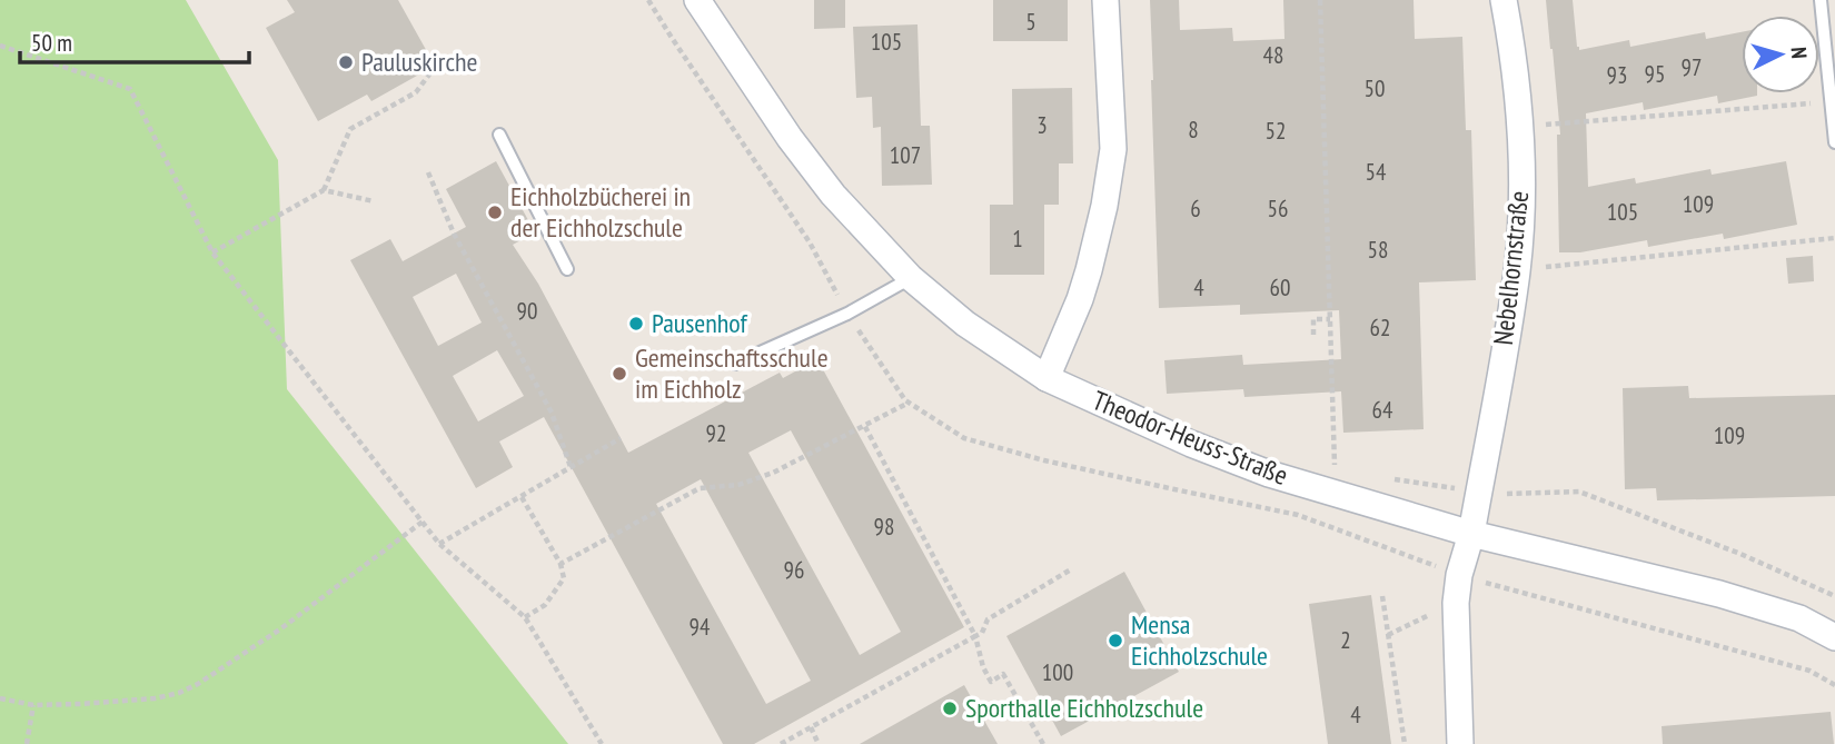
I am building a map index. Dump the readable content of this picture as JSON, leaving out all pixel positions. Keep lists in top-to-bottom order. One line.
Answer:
{"streets":{"street":["Nebelhornstraße","Theodor-Heuss-Straße"]},"crossings":[["Nebelhornstraße","Theodor-Heuss-Straße"]],"places":["Pauluskirche","Eichholzbücherei in der Eichholzschule","Pausenhof","Gemeinschaftsschule im Eichholz","Mensa Eichholzschule","Sporthalle Eichholzschule"],"house_numbers":["5","105","48","97","95","93","50","3","8","52","107","54","109","6","56","105","1","58","4","60","90","62","64","92","109","98","96","94","2","100","4"],"scale_bar":"50 m","north":"right"}
